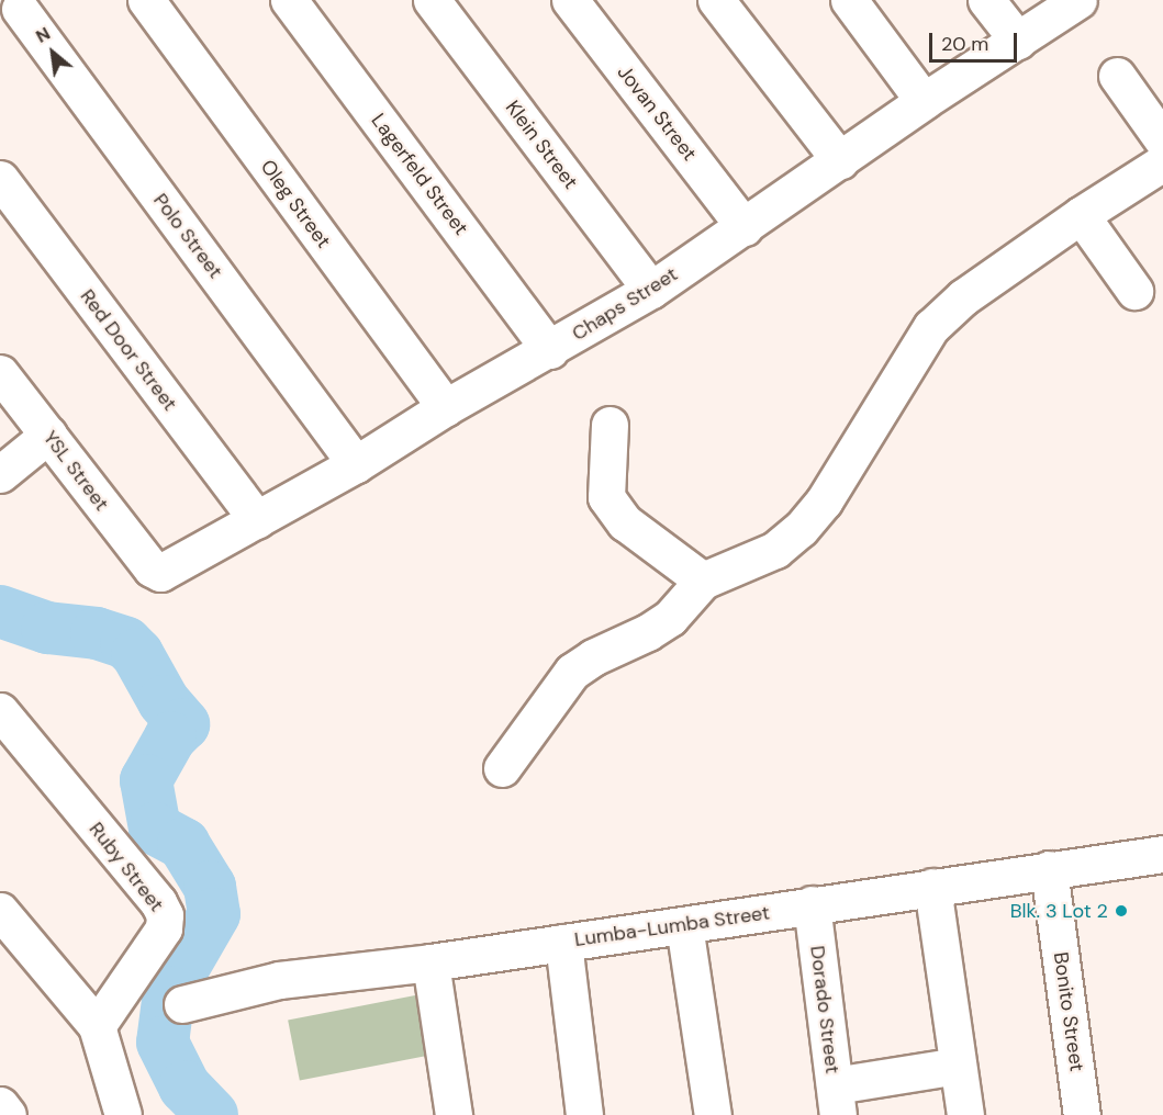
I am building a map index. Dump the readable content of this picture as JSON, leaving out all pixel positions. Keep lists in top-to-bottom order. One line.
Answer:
{"streets":{"street":["Jovan Street","Klein Street","Lagerfeld Street","Oleg Street","Polo Street","Chaps Street","Red Door Street","YSL Street","Ruby Street","Lumba-Lumba Street","Dorado Street","Bonito Street"]},"crossings":[["Jovan Street","Chaps Street"],["Klein Street","Chaps Street"],["Lagerfeld Street","Chaps Street"],["Oleg Street","Chaps Street"],["Polo Street","Chaps Street"],["Chaps Street","Red Door Street"],["Chaps Street","YSL Street"],["Lumba-Lumba Street","Dorado Street"],["Lumba-Lumba Street","Bonito Street"]],"places":["Blk. 3 Lot 2"],"scale_bar":"20 m","north":"top left"}
